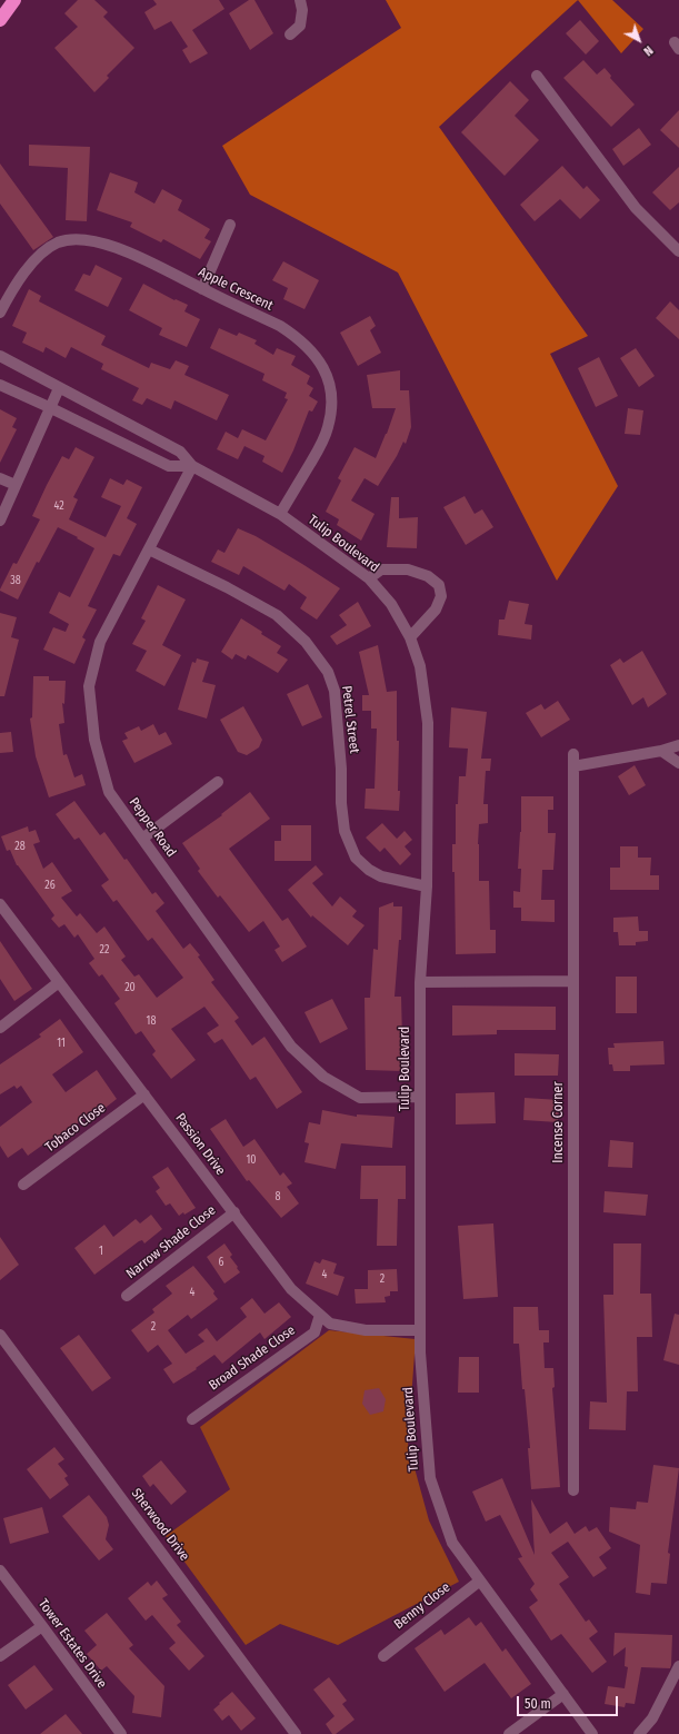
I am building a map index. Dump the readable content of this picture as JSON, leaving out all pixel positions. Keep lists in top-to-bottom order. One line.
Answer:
{"streets":{"street":["Apple Crescent","Tulip Boulevard","Petrel Street","Pepper Road","Incense Corner","Tobaco Close","Passion Drive","Narrow Shade Close","Broad Shade Close","Sherwood Drive","Benny Close","Tower Estates Drive"]},"crossings":[["Apple Crescent","Tulip Boulevard"],["Tulip Boulevard","Petrel Street"],["Tulip Boulevard","Pepper Road"],["Tulip Boulevard","Passion Drive"],["Tulip Boulevard","Benny Close"],["Petrel Street","Pepper Road"],["Tobaco Close","Passion Drive"],["Passion Drive","Narrow Shade Close"],["Passion Drive","Broad Shade Close"]],"house_numbers":["42","38","28","26","22","20","18","11","10","8","1","6","4","2","4","2"],"scale_bar":"50 m","north":"bottom right"}
